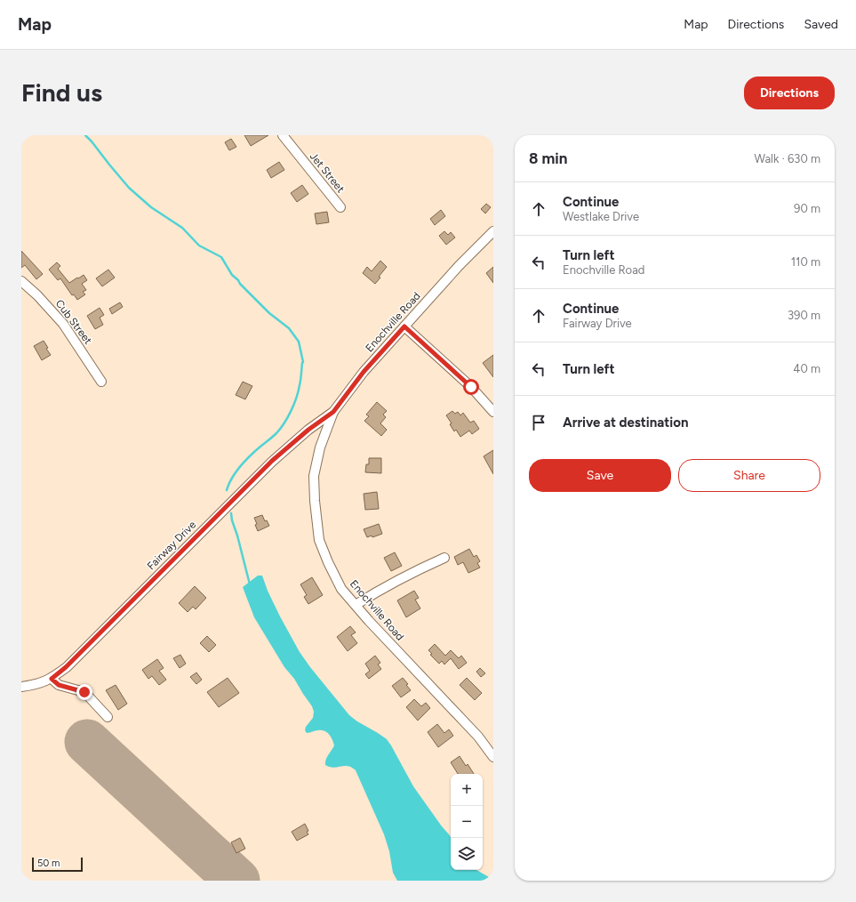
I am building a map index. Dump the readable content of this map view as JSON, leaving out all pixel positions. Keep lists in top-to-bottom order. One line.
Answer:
{"streets":{"street":["Jet Street","Cub Street","Enochville Road","Fairway Drive"]},"crossings":[["Enochville Road","Fairway Drive"]],"scale_bar":"50 m","page":{"header":"Map","nav":["Map","Directions","Saved"],"buttons":["Directions",["Save","Share"]],"title":"Find us","heading":["8 min","Walk · 630 m"],"list":[["Continue","Westlake Drive","90 m"],["Turn left","Enochville Road","110 m"],["Continue","Fairway Drive","390 m"],["Turn left","40 m"],"Arrive at destination"],"map_buttons":["+","−"],"scale":"50 m"}}
